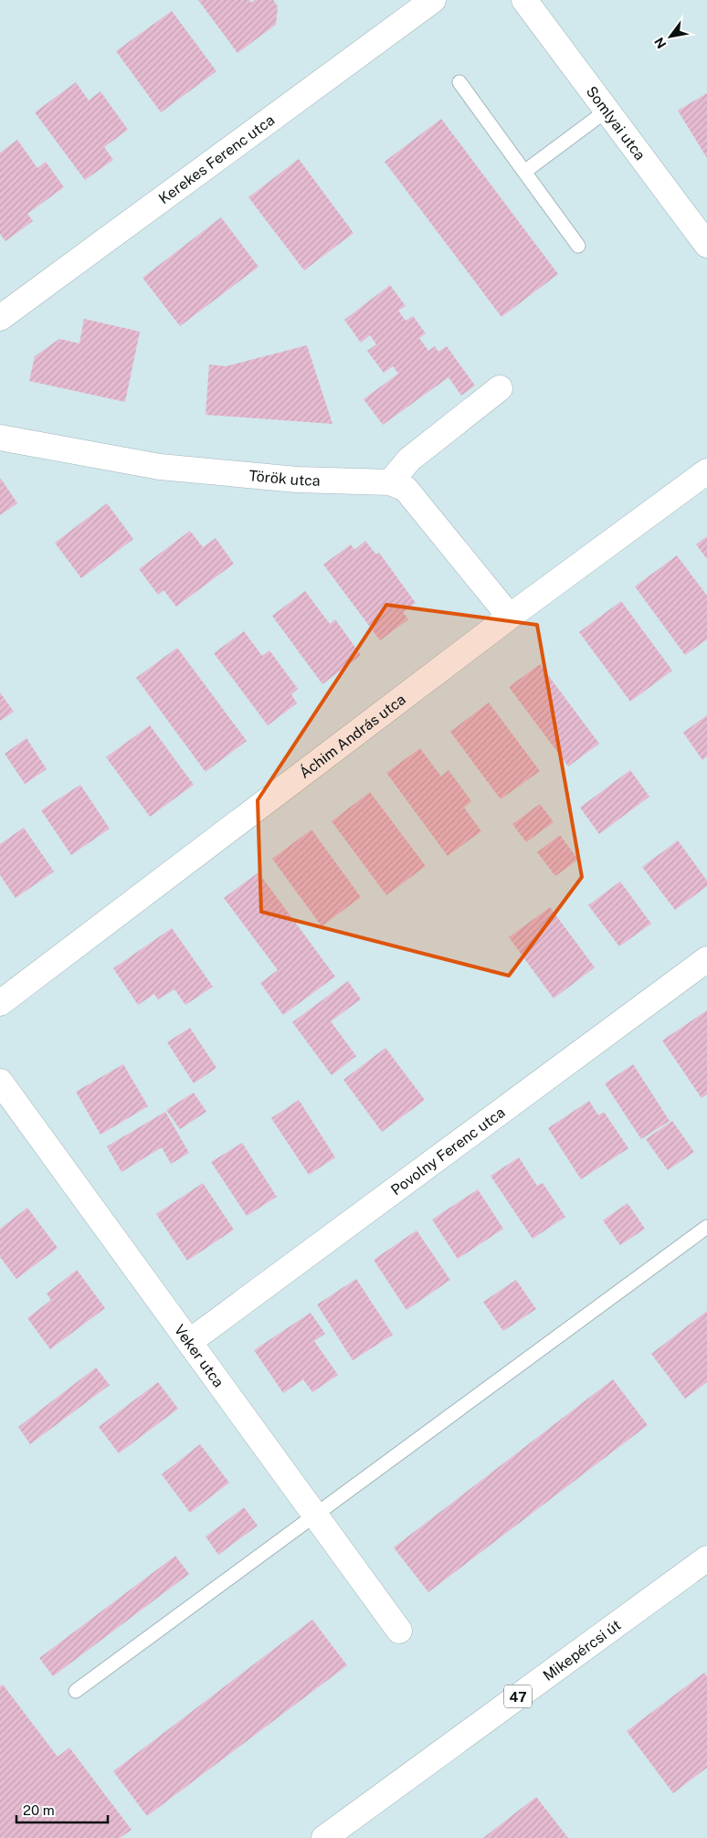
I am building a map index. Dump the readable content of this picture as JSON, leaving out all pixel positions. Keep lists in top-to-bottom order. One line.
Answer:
{"streets":{"street":["Somlyai utca","Kerekes Ferenc utca","Török utca","Áchim András utca","Povolny Ferenc utca","Veker utca","Mikepércsi út","47"]},"crossings":[["Török utca","Áchim András utca"],["Povolny Ferenc utca","Veker utca"]],"scale_bar":"20 m","north":"bottom left"}
